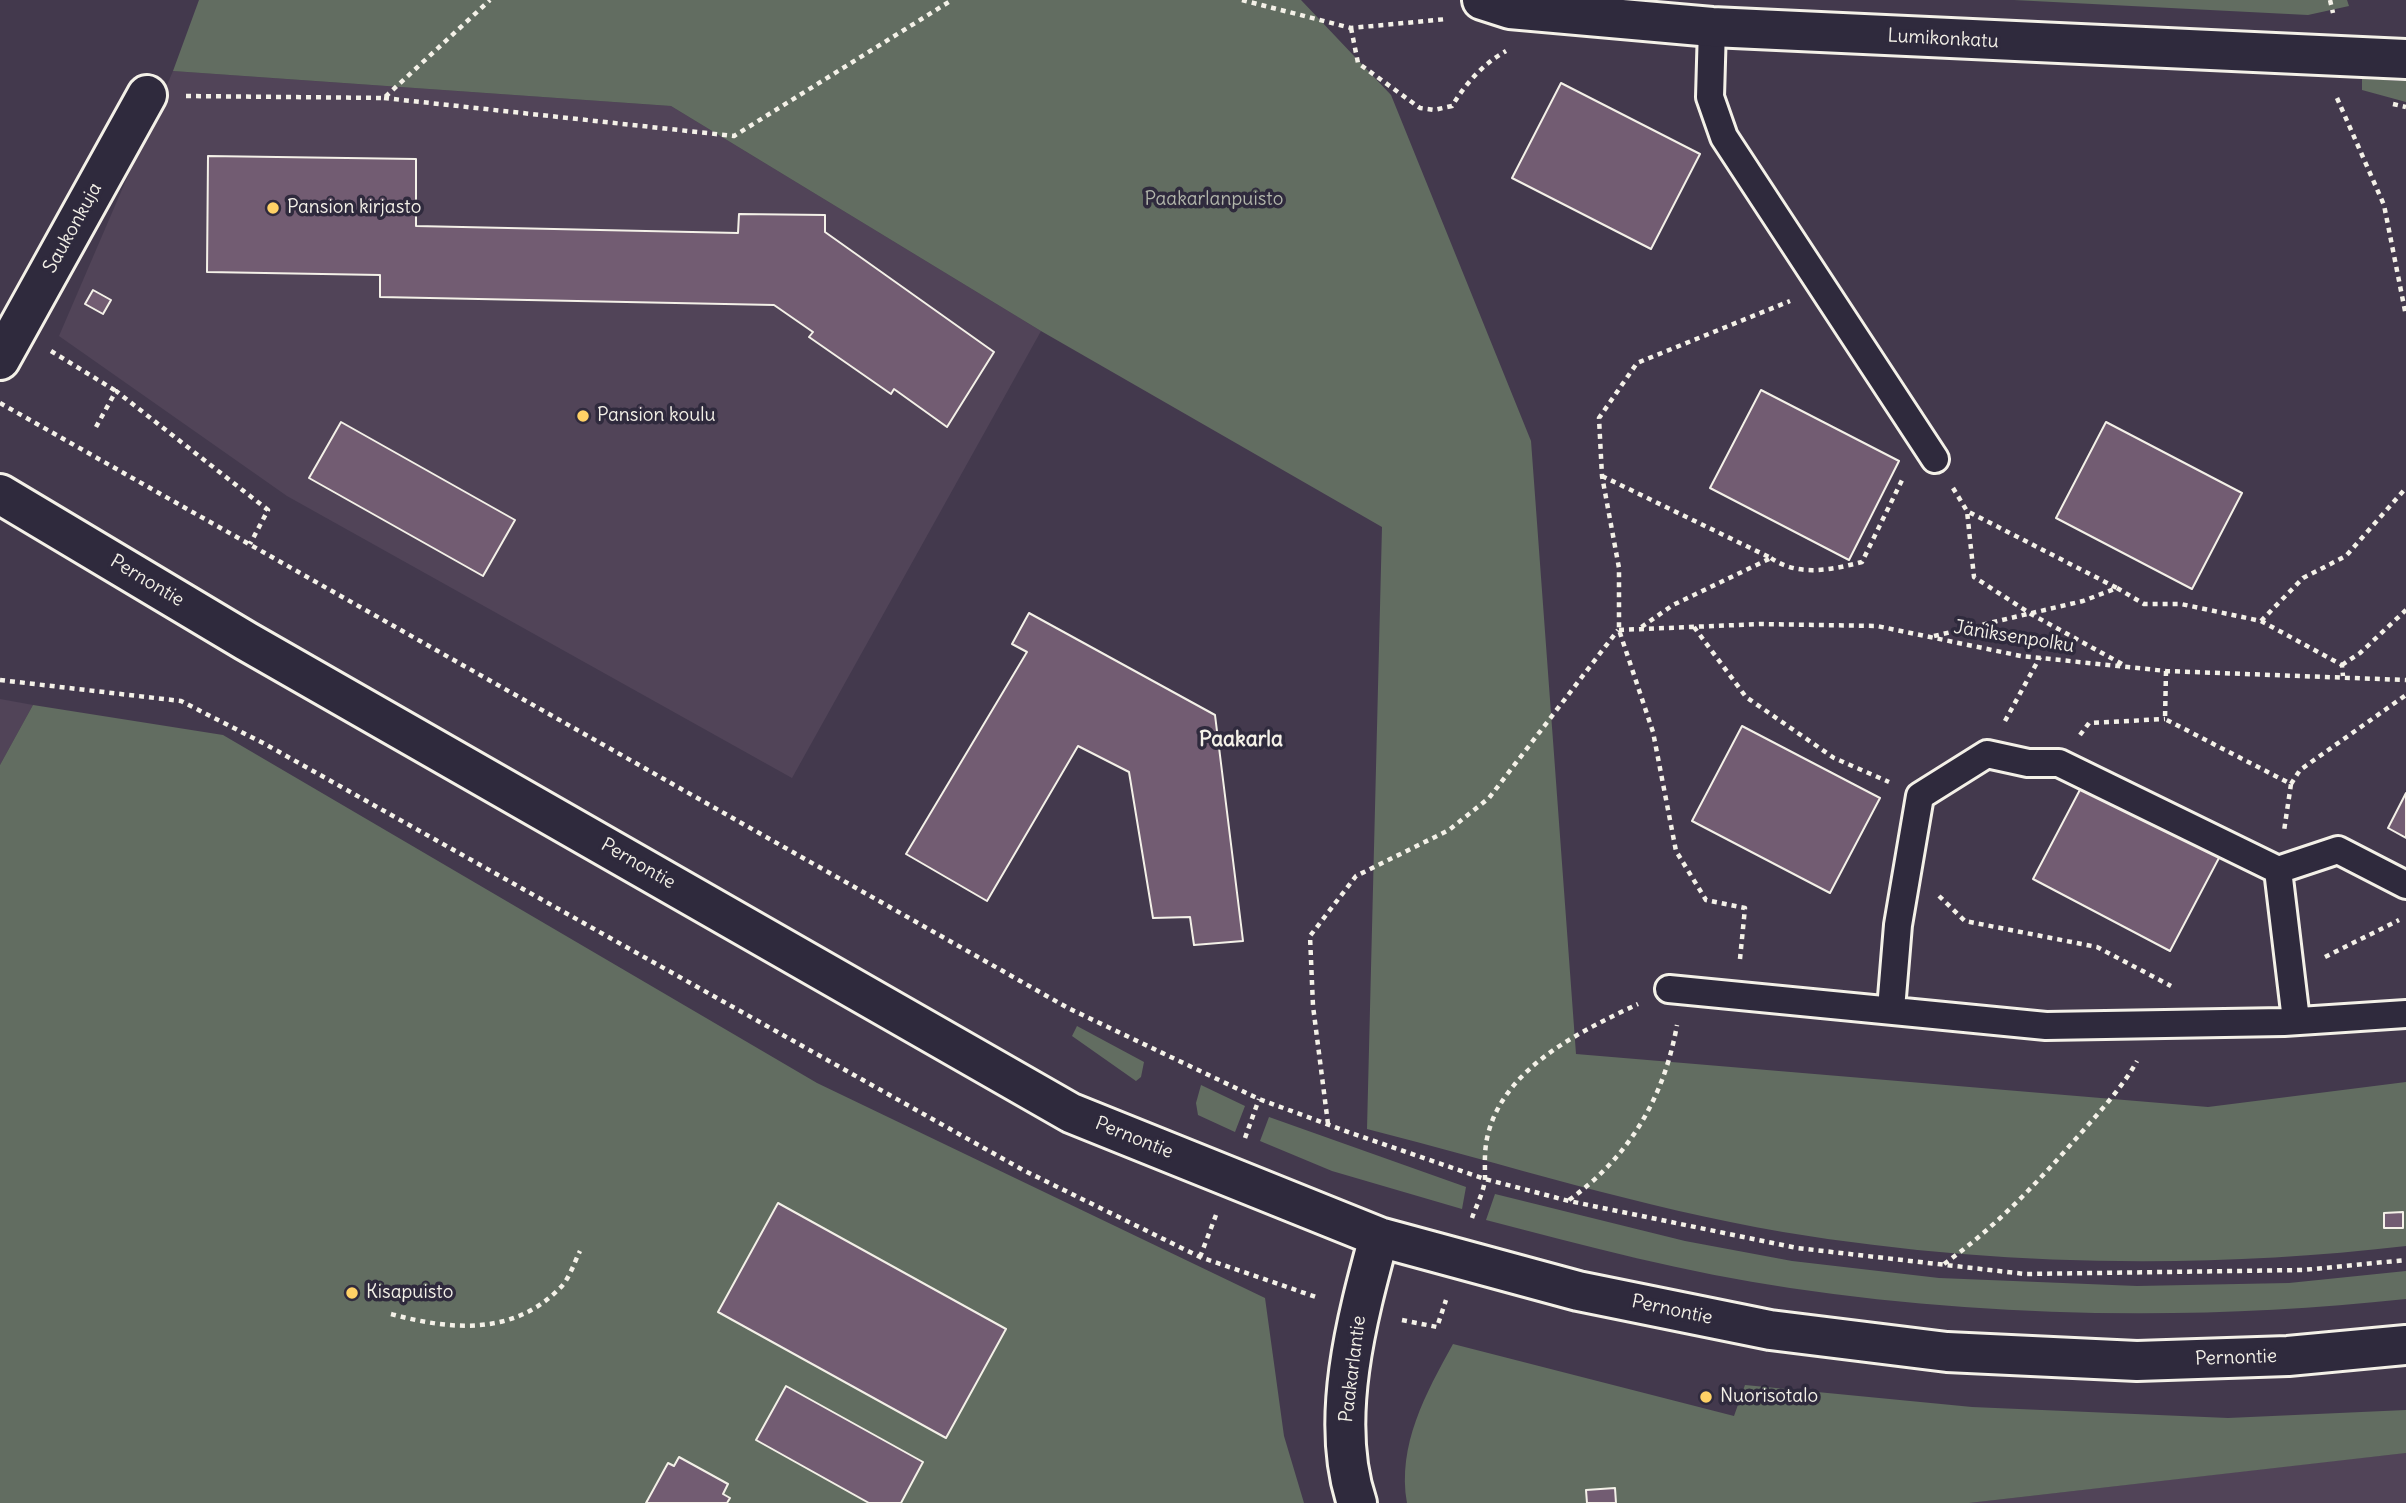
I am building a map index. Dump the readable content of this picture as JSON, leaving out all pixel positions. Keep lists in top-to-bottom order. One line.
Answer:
{"streets":{"street":["Lumikonkatu","Saukonkuja","Pernontie","Paakarlantie"],"path":["Jäniksenpolku"]},"crossings":[["Pernontie","Paakarlantie"]],"districts":["Paakarla"],"parks":["Paakarlanpuisto"],"places":["Pansion kirjasto","Pansion koulu","Kisapuisto","Nuorisotalo"]}
